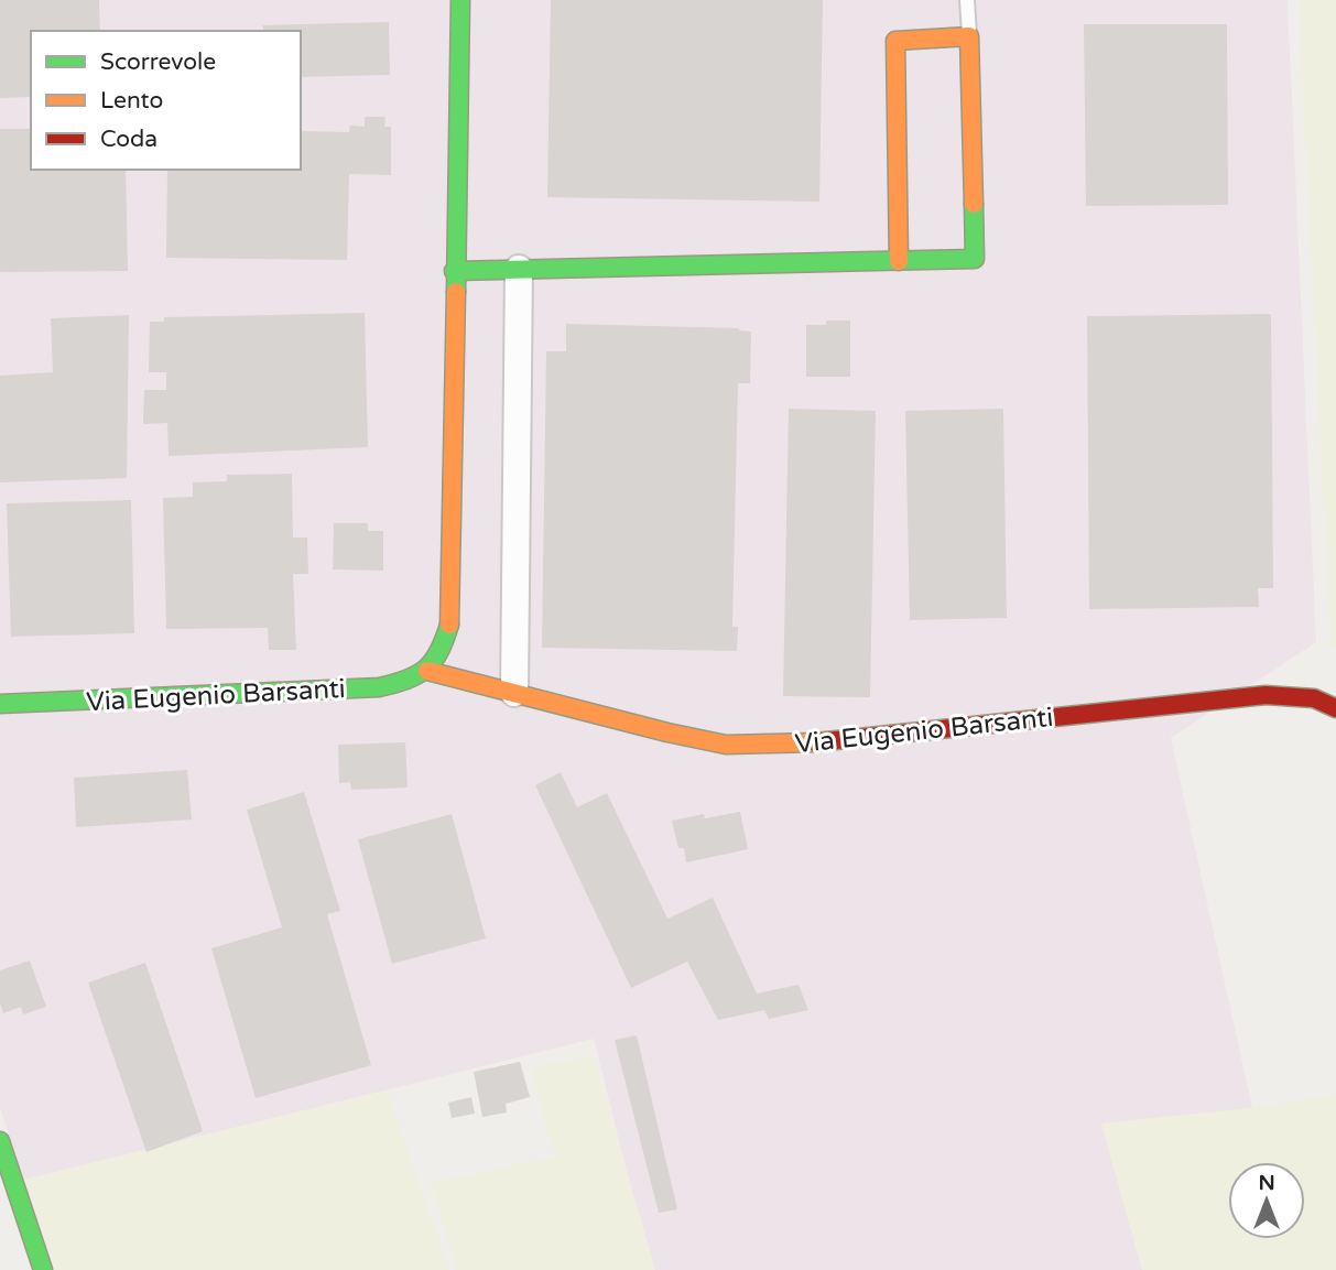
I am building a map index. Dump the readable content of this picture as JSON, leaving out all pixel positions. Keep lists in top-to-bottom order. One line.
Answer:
{"streets":{"street":["Via Eugenio Barsanti"]},"legend":["Scorrevole","Lento","Coda"],"north":"top"}
